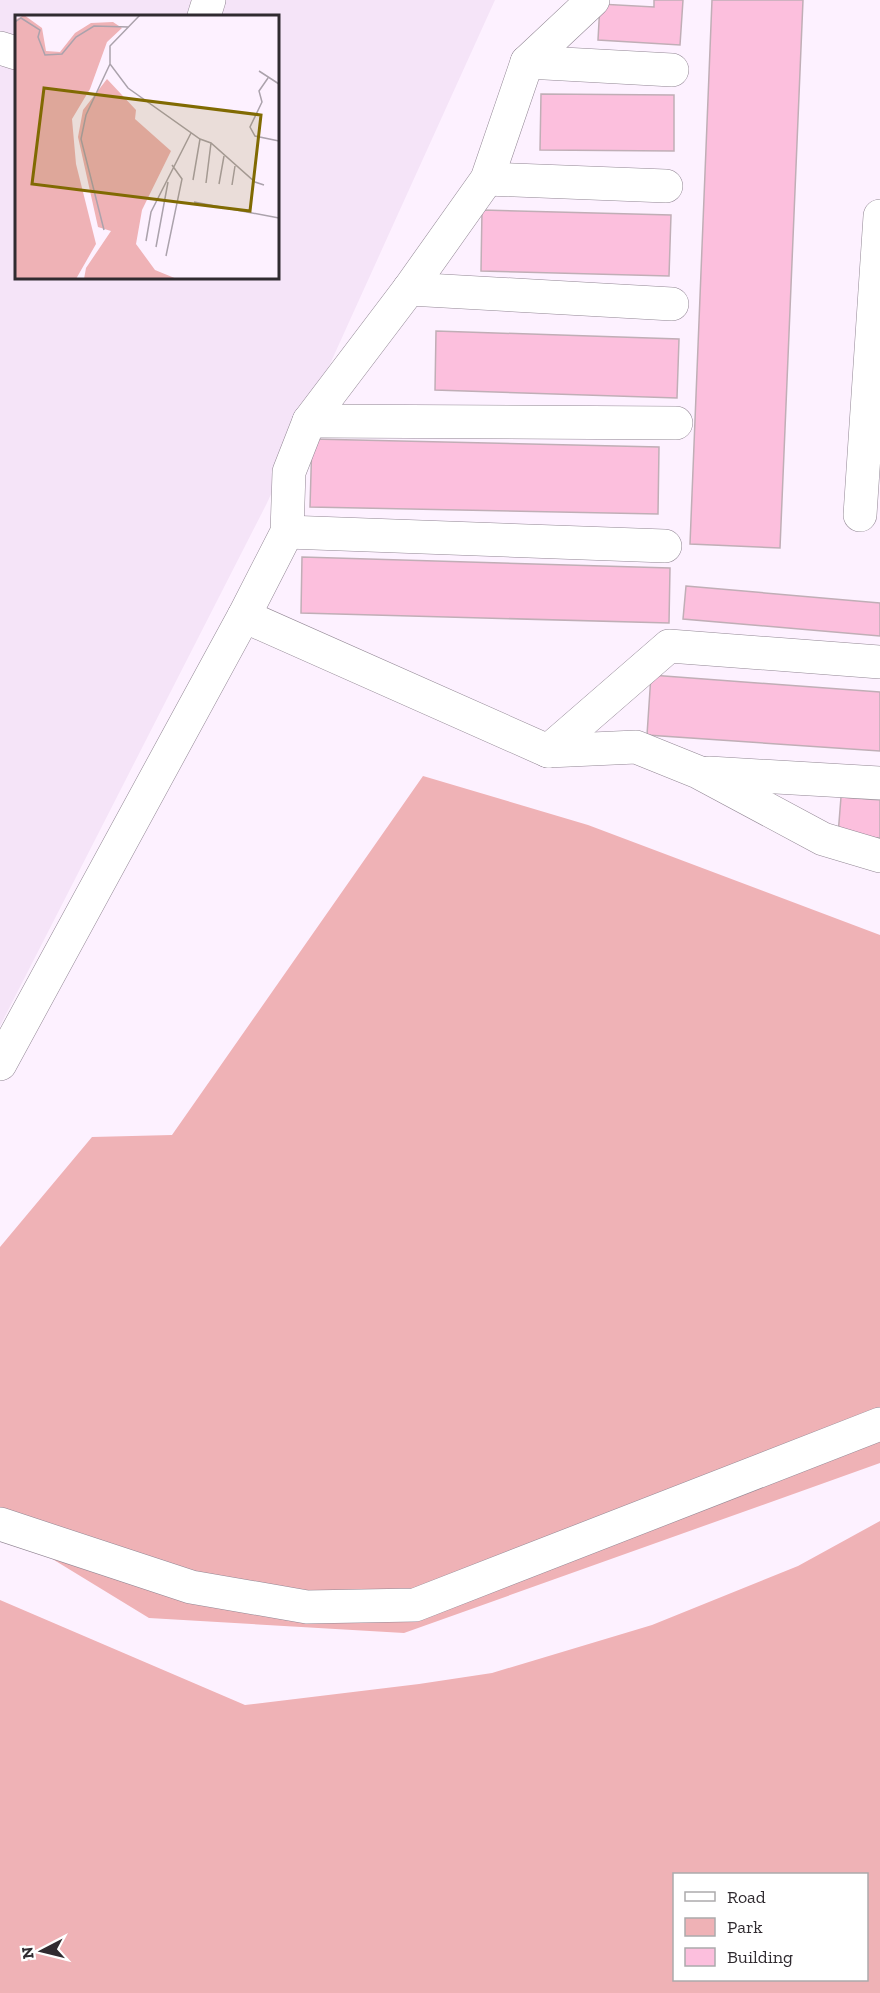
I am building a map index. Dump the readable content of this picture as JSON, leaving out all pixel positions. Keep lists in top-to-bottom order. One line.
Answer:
{"legend":["Road","Park","Building"],"north":"left"}
